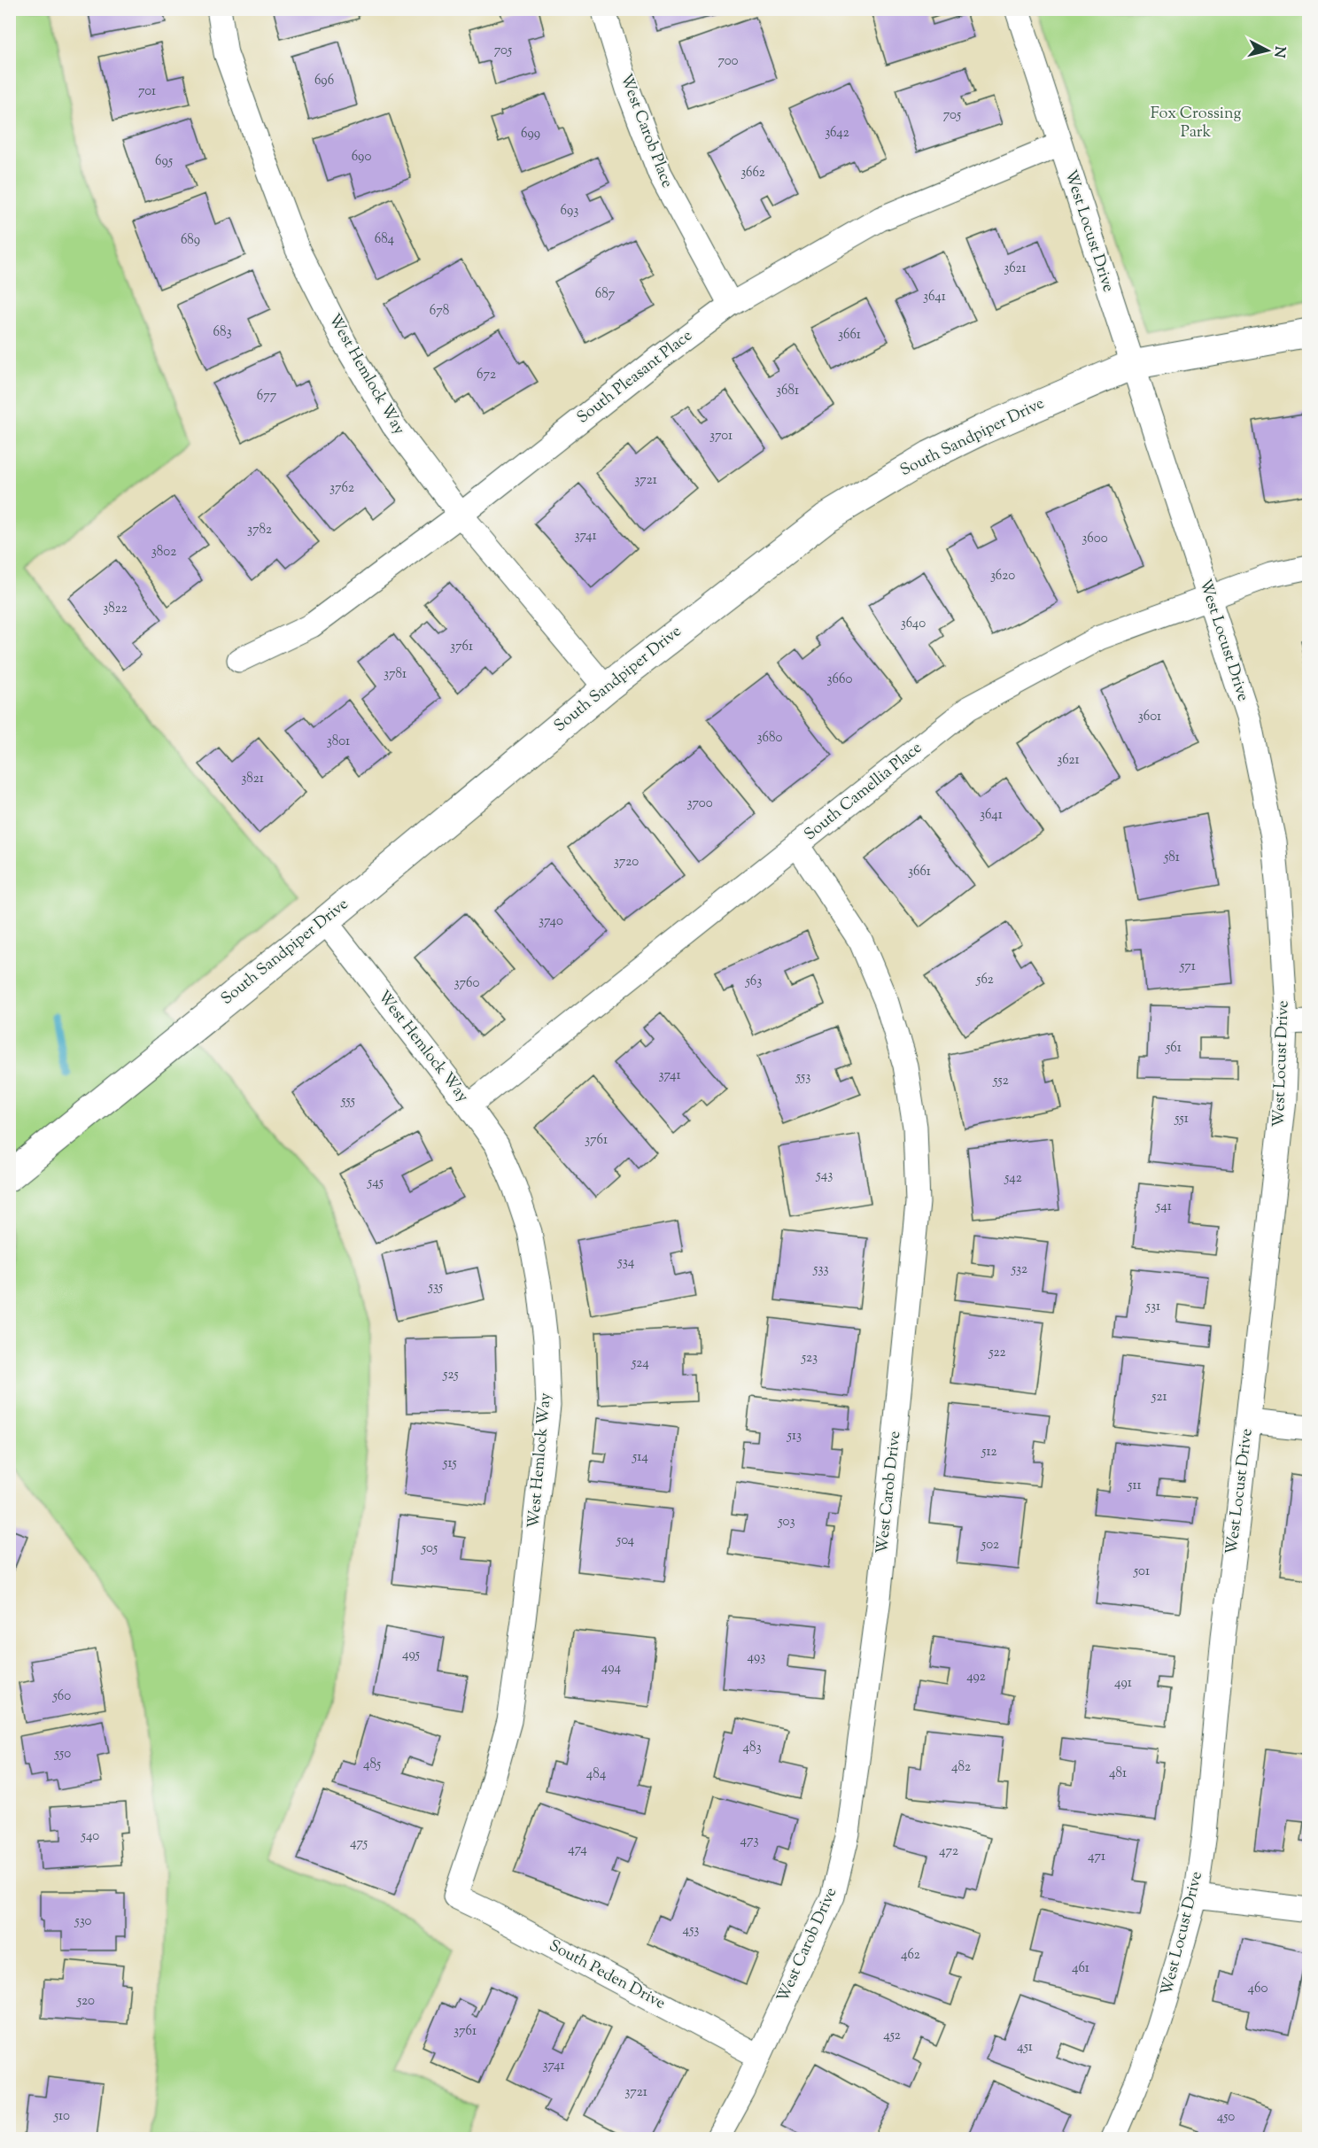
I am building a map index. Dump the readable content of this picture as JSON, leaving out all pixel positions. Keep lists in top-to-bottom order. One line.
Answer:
{"streets":{"street":["West Carob Place","West Locust Drive","West Hemlock Way","South Pleasant Place","South Sandpiper Drive","South Camellia Place","West Carob Drive","South Peden Drive"]},"crossings":[["West Carob Place","South Pleasant Place"],["West Locust Drive","South Pleasant Place"],["West Locust Drive","South Sandpiper Drive"],["West Locust Drive","South Camellia Place"],["West Hemlock Way","South Pleasant Place"],["West Hemlock Way","South Sandpiper Drive"],["West Hemlock Way","South Camellia Place"],["West Hemlock Way","South Peden Drive"],["South Camellia Place","West Carob Drive"],["West Carob Drive","South Peden Drive"]],"parks":["Fox Crossing Park"],"house_numbers":["705","700","696","701","705","3642","699","690","695","3662","693","684","689","3621","687","3641","678","683","3661","672","3681","677","3701","3721","3762","3782","3741","3600","3802","3620","3822","3640","3761","3781","3660","3601","3680","3801","3621","3821","3700","3641","581","3720","3661","3740","571","562","563","3760","561","3741","553","552","555","551","3761","543","542","545","541","534","533","532","535","531","522","523","524","525","521","513","512","514","515","511","503","504","502","505","501","495","493","494","492","491","560","483","550","485","482","481","484","540","473","475","474","472","471","530","453","462","461","460","520","3761","452","451","3741","3721","510","450"],"north":"right"}
